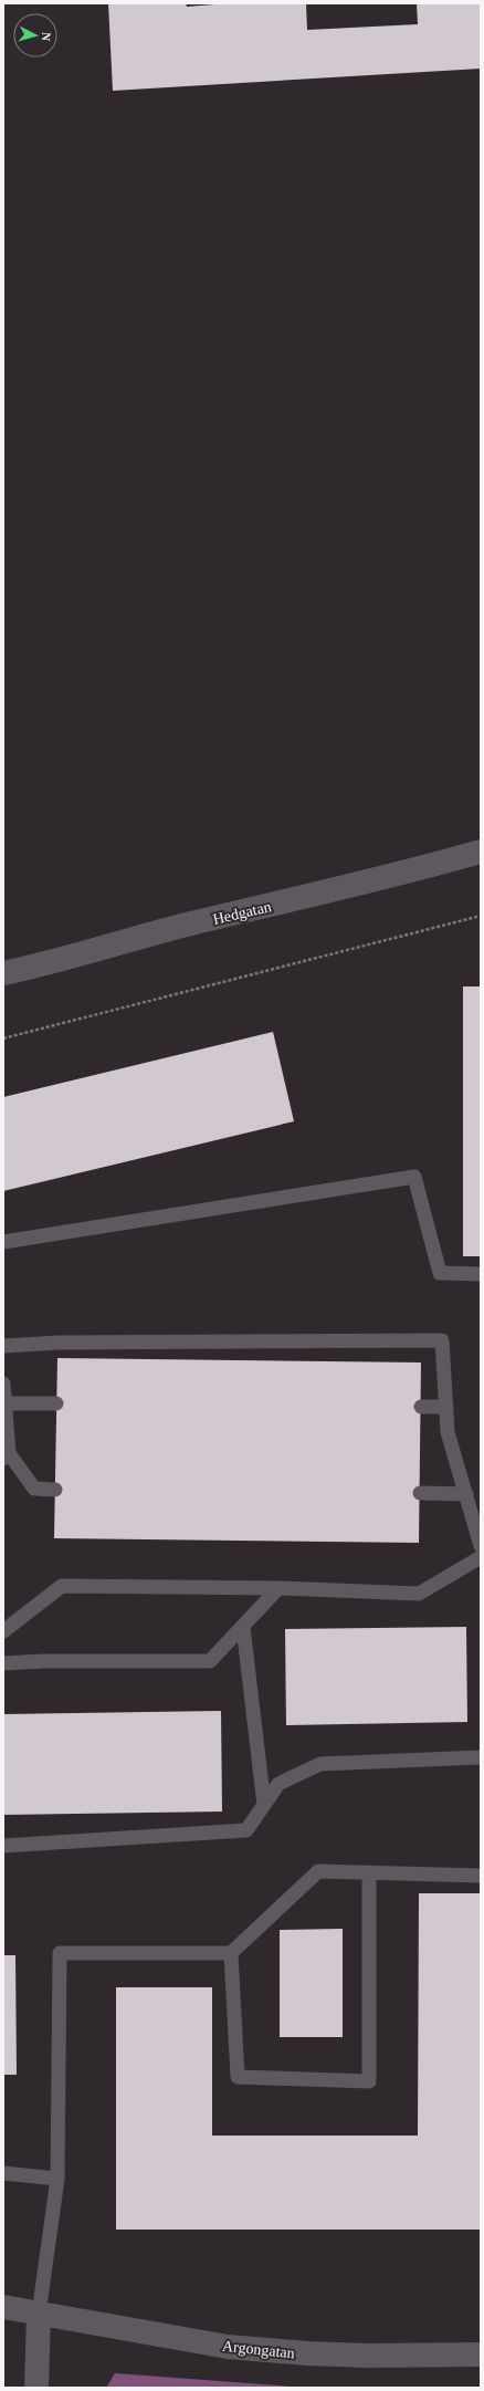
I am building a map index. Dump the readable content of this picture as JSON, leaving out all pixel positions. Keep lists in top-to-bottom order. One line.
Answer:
{"streets":{"street":["Hedgatan","Argongatan"]},"north":"right"}
